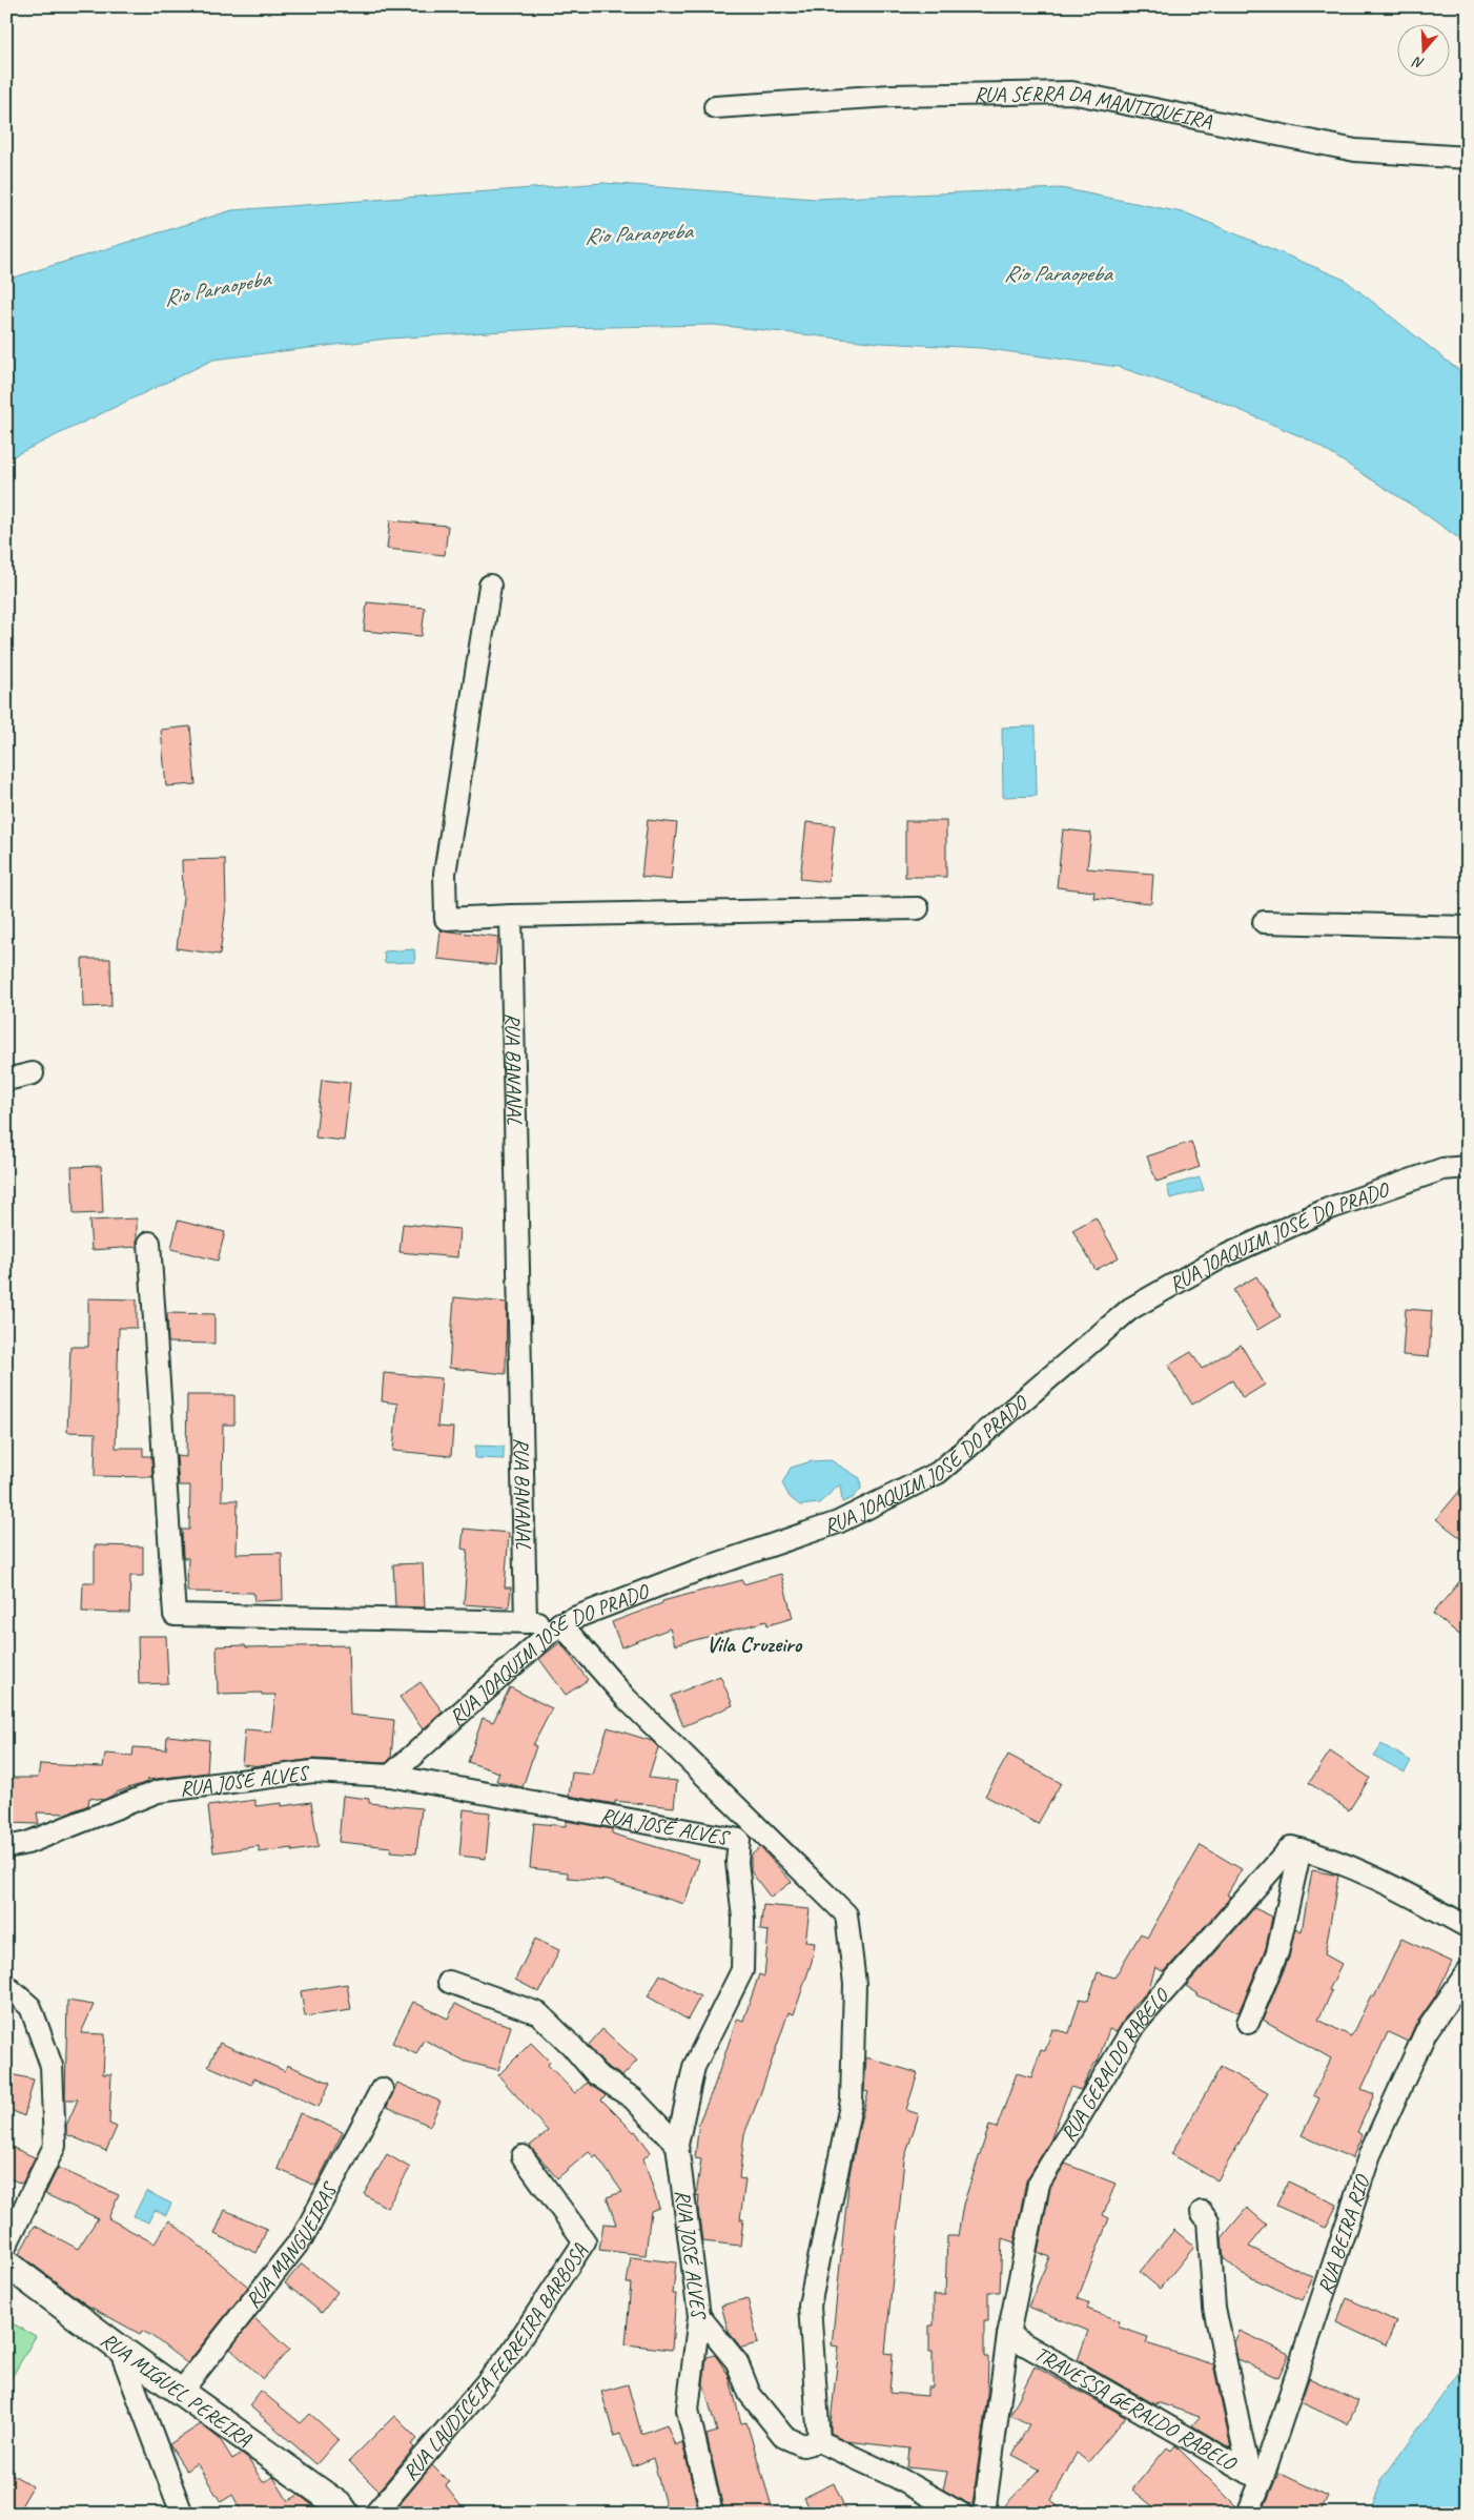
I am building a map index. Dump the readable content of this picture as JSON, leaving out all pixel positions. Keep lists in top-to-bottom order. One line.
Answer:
{"streets":{"street":["RUA SERRA DA MANTIQUEIRA","RUA BANANAL","RUA JOAQUIM JOSÉ DO PRADO","RUA JOSÉ ALVES","RUA GERALDO RABELO","RUA BEIRA RIO","RUA MANGUEIRAS","RUA LAUDICÉIA FERREIRA BARBOSA","RUA MIGUEL PEREIRA","TRAVESSA GERALDO RABELO"]},"crossings":[["RUA JOAQUIM JOSÉ DO PRADO","RUA JOSÉ ALVES"],["RUA GERALDO RABELO","TRAVESSA GERALDO RABELO"],["RUA BEIRA RIO","TRAVESSA GERALDO RABELO"],["RUA MANGUEIRAS","RUA MIGUEL PEREIRA"]],"districts":["Vila Cruzeiro"],"water":["Rio Paraopeba"],"north":"bottom"}
